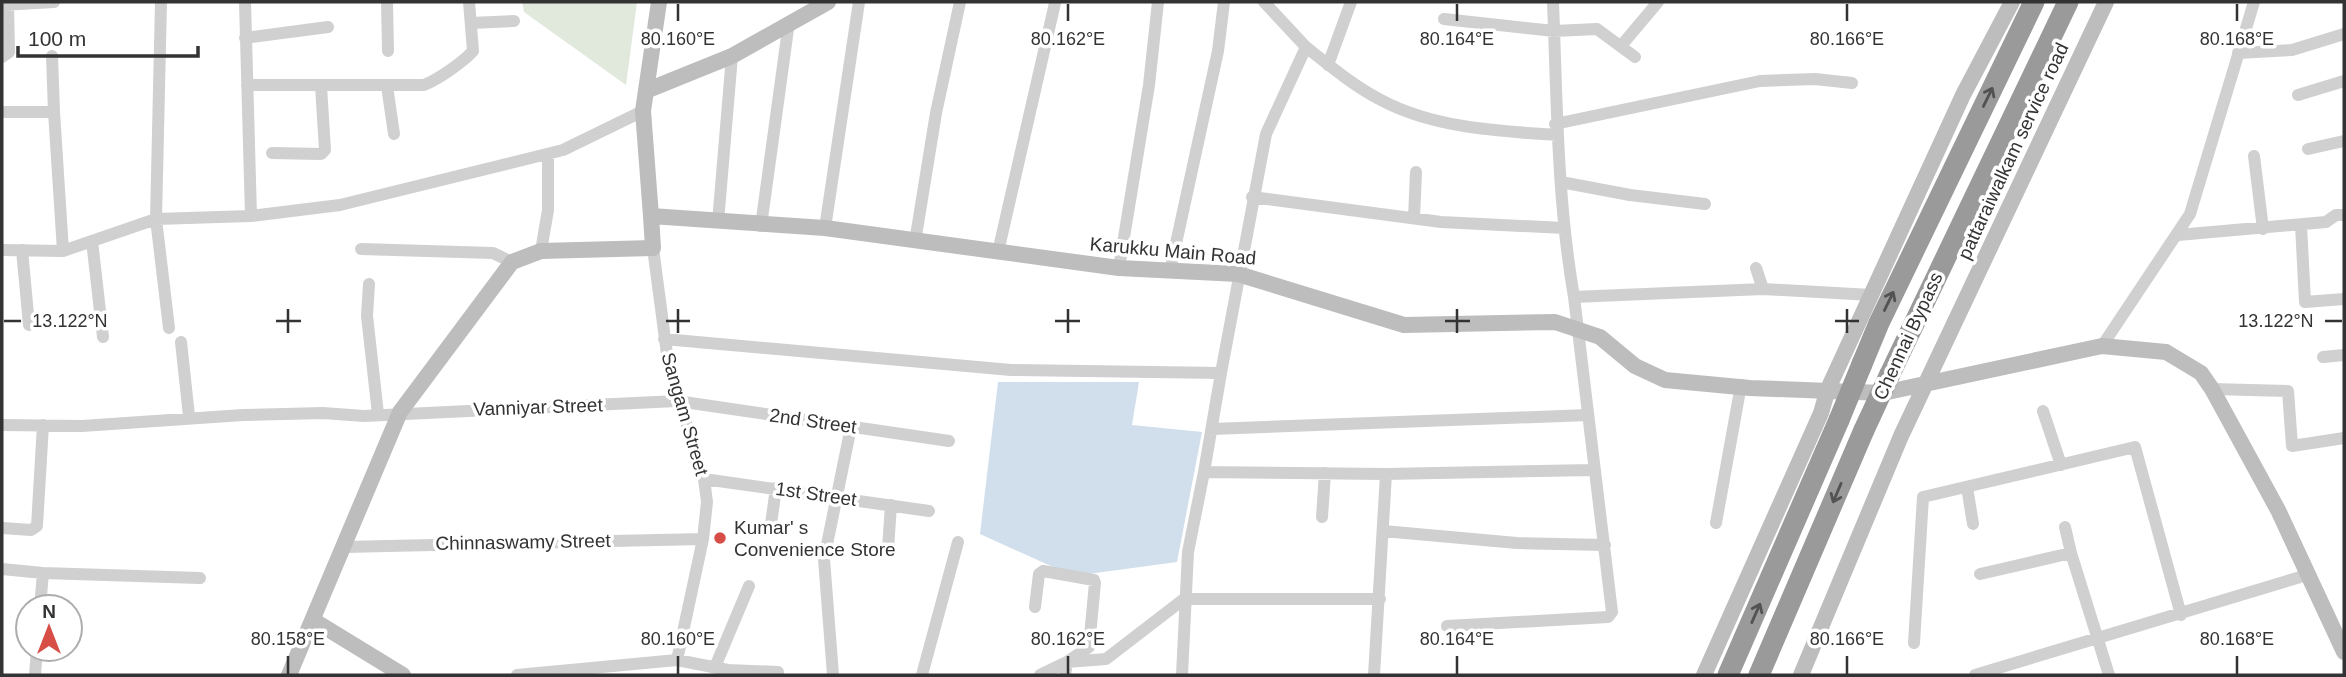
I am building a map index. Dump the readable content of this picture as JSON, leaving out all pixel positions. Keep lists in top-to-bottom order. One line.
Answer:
{"streets":{"highway":["Chennai Bypass"],"main road":["pattaraiwalkam service road","Karukku Main Road"],"street":["Vanniyar Street","Sangam Street","2nd Street","1st Street","Chinnaswamy Street"]},"crossings":[["pattaraiwalkam service road","Karukku Main Road"],["Vanniyar Street","Sangam Street"],["Vanniyar Street","2nd Street"],["Sangam Street","2nd Street"],["Sangam Street","1st Street"],["Sangam Street","Chinnaswamy Street"]],"places":["Kumar' s Convenience Store"],"scale_bar":"100 m","north":"top","coordinates":["80.160°E","80.162°E","80.164°E","80.166°E","80.168°E","13.122°N","80.158°E"]}
